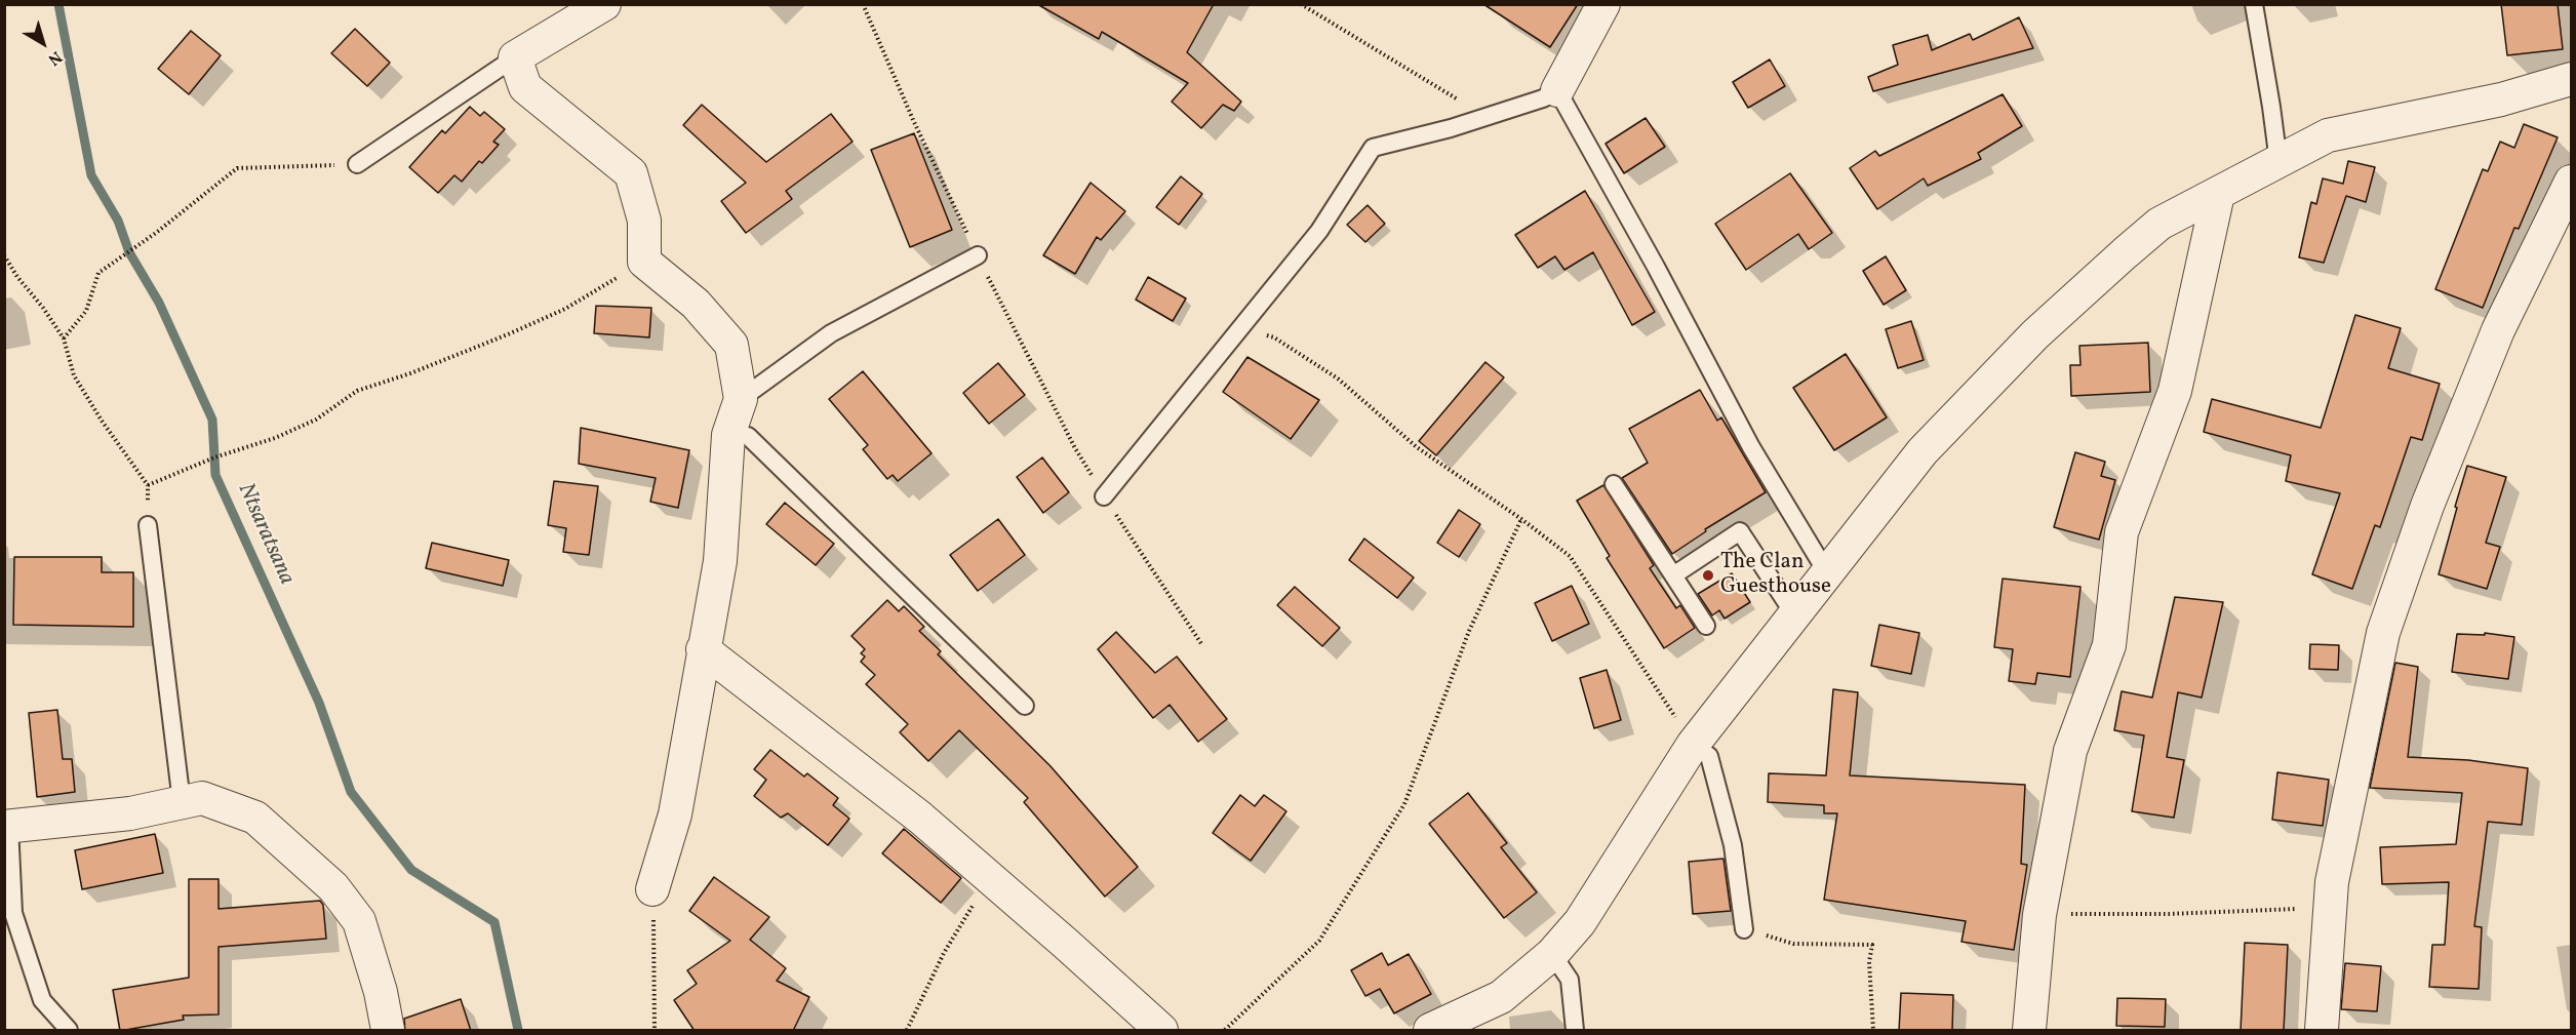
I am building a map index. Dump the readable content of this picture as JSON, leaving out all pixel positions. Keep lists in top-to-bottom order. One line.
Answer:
{"water":["Ntsaratsana"],"places":["The Clan Guesthouse"],"north":"bottom right"}
